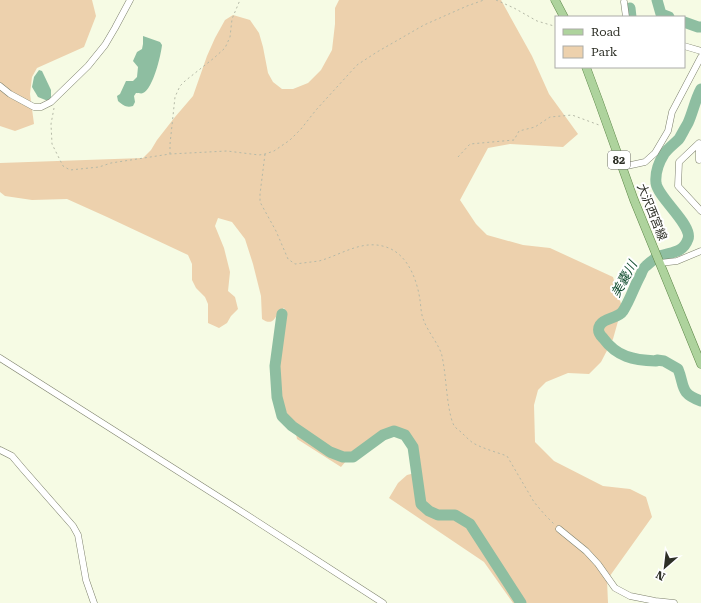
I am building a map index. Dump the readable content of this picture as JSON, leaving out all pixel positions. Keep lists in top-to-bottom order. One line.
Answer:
{"streets":{"main road":["82","大沢西宮線"]},"water":["美嚢川"],"legend":["Road","Park"],"north":"bottom left"}
